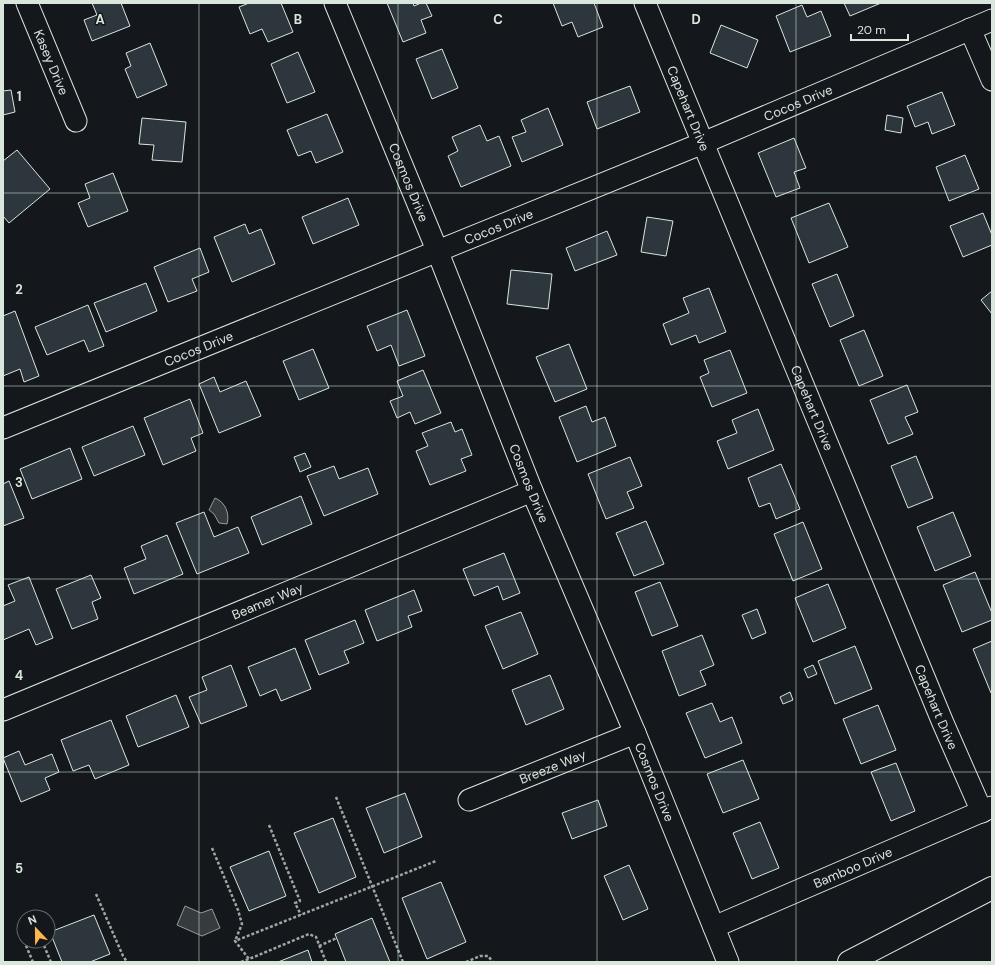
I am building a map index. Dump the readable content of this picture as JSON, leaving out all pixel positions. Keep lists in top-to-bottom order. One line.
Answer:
{"streets":{"street":["Kasey Drive","Cocos Drive","Capehart Drive","Cosmos Drive","Beamer Way","Breeze Way","Bamboo Drive"]},"crossings":[["Cocos Drive","Capehart Drive"],["Cocos Drive","Cosmos Drive"],["Capehart Drive","Bamboo Drive"],["Cosmos Drive","Beamer Way"],["Cosmos Drive","Breeze Way"],["Cosmos Drive","Bamboo Drive"]],"scale_bar":"20 m","north":"top","grid":{"columns":["A","B","C","D"],"rows":["1","2","3","4","5"]}}
